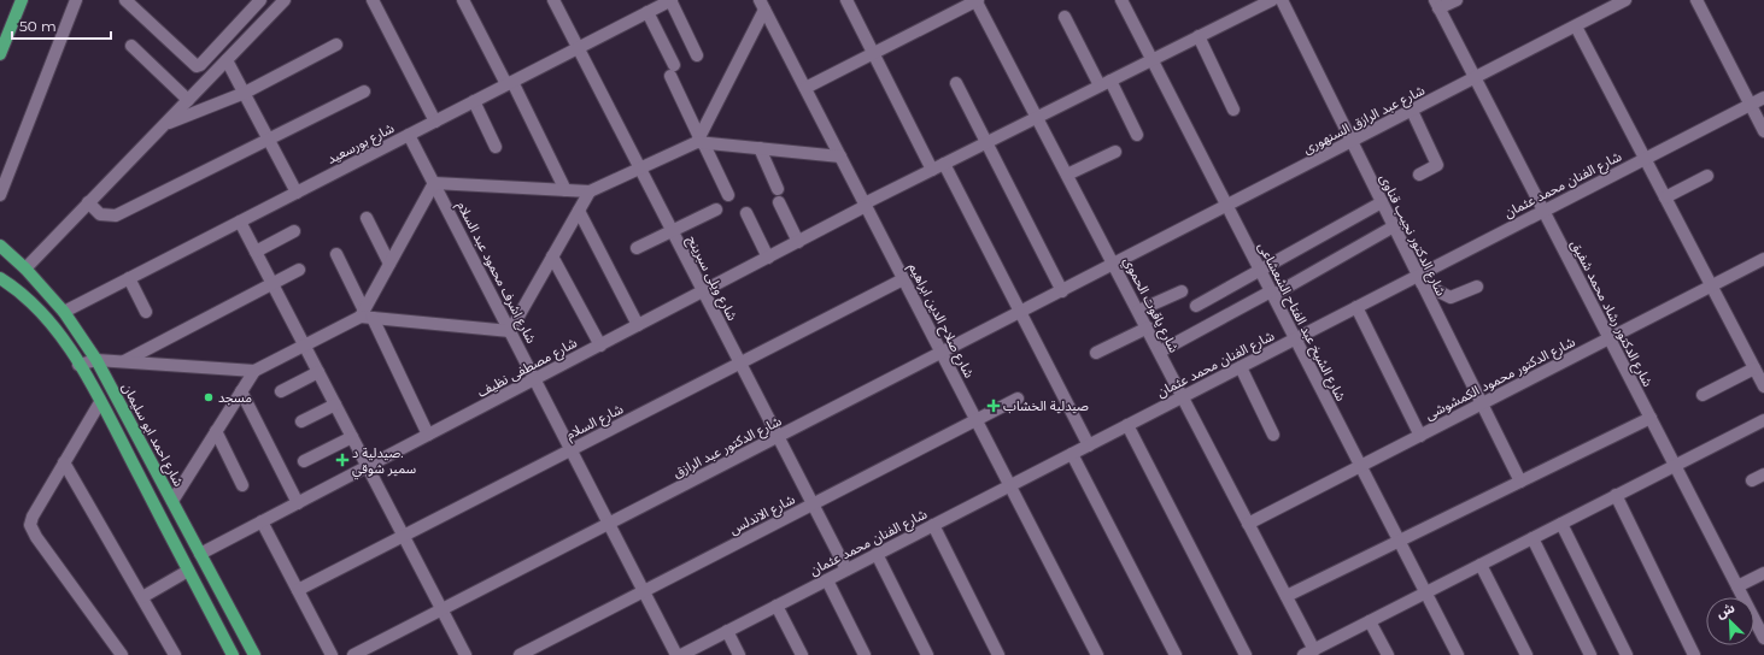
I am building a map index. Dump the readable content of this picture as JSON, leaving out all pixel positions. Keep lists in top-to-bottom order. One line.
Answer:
{"streets":{"main road":["شارع احمد ابو سليمان"],"street":["شارع عبد الرازق السنهورى","شارع بورسعيد","شارع الفنان محمد عثمان","شارع الدكتور نجيب قناوى","شارع اشرف محمود عبد السلام","شارع ويلى سبرينج","شارع ياقوت الحموي","شارع الدكتور رشاد محمد شفيق","شارع صلاح الدين ابراهيم","شارع الشيخ عبد الفتاح الشعشاعى","شارع مصطفى نظيف","شارع الدكتور محمود الكمشوشى","شارع السلام","شارع الدكتور عبد الرازق","شارع الاندلس"]},"crossings":[["شارع عبد الرازق السنهورى","شارع الدكتور نجيب قناوى"],["شارع عبد الرازق السنهورى","شارع ياقوت الحموي"],["شارع عبد الرازق السنهورى","شارع الدكتور رشاد محمد شفيق"],["شارع عبد الرازق السنهورى","شارع الشيخ عبد الفتاح الشعشاعى"],["شارع عبد الرازق السنهورى","شارع الدكتور عبد الرازق"],["شارع بورسعيد","شارع اشرف محمود عبد السلام"],["شارع بورسعيد","شارع ويلى سبرينج"],["شارع بورسعيد","شارع احمد ابو سليمان"],["شارع الفنان محمد عثمان","شارع الدكتور نجيب قناوى"],["شارع الفنان محمد عثمان","شارع ويلى سبرينج"],["شارع الفنان محمد عثمان","شارع ياقوت الحموي"],["شارع الفنان محمد عثمان","شارع الدكتور رشاد محمد شفيق"],["شارع الفنان محمد عثمان","شارع صلاح الدين ابراهيم"],["شارع الفنان محمد عثمان","شارع الشيخ عبد الفتاح الشعشاعى"],["شارع الدكتور نجيب قناوى","شارع الدكتور محمود الكمشوشى"],["شارع اشرف محمود عبد السلام","شارع مصطفى نظيف"],["شارع اشرف محمود عبد السلام","شارع السلام"],["شارع اشرف محمود عبد السلام","شارع الدكتور عبد الرازق"],["شارع اشرف محمود عبد السلام","شارع الاندلس"],["شارع ويلى سبرينج","شارع مصطفى نظيف"],["شارع ويلى سبرينج","شارع السلام"],["شارع ويلى سبرينج","شارع الدكتور عبد الرازق"],["شارع ويلى سبرينج","شارع الاندلس"],["شارع ياقوت الحموي","شارع مصطفى نظيف"],["شارع ياقوت الحموي","شارع الدكتور محمود الكمشوشى"],["شارع ياقوت الحموي","شارع الدكتور عبد الرازق"],["شارع الدكتور رشاد محمد شفيق","شارع الدكتور محمود الكمشوشى"],["شارع صلاح الدين ابراهيم","شارع مصطفى نظيف"],["شارع صلاح الدين ابراهيم","شارع السلام"],["شارع صلاح الدين ابراهيم","شارع الدكتور عبد الرازق"],["شارع صلاح الدين ابراهيم","شارع الاندلس"],["شارع الشيخ عبد الفتاح الشعشاعى","شارع مصطفى نظيف"],["شارع الشيخ عبد الفتاح الشعشاعى","شارع الدكتور محمود الكمشوشى"],["شارع مصطفى نظيف","شارع احمد ابو سليمان"]],"places":{"other":["مسجد"],"health":["صيدلية الخشاب","صيدلية د. سمير شوقي"]},"scale_bar":"50 m","north":"top left"}
